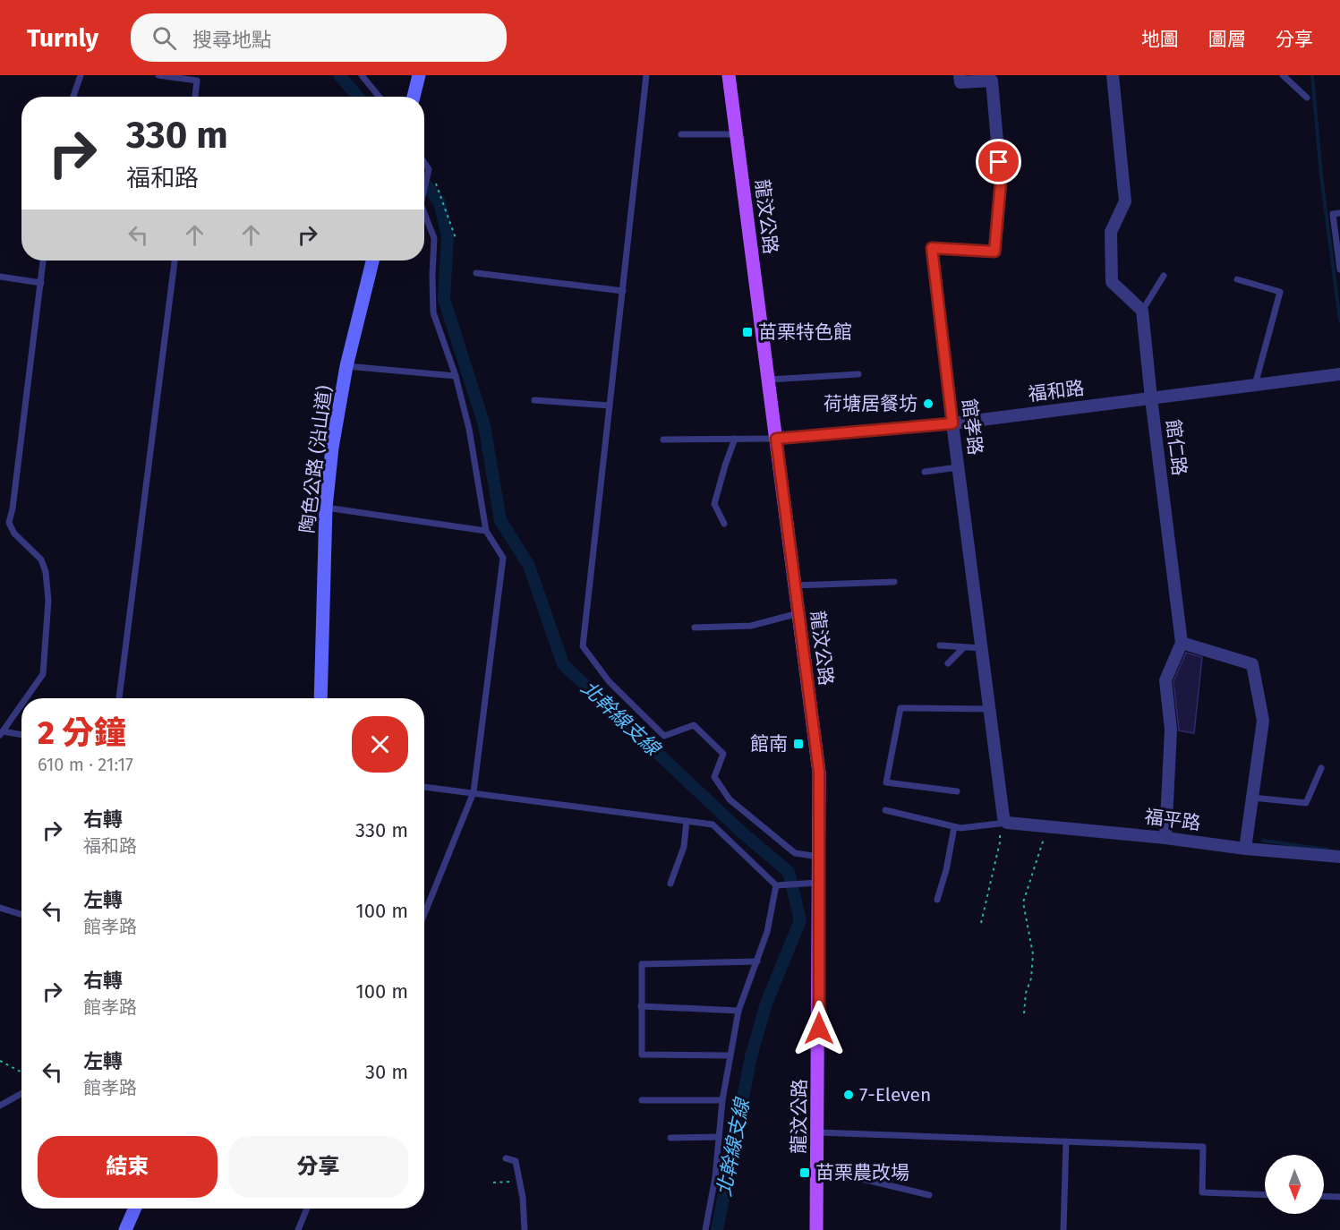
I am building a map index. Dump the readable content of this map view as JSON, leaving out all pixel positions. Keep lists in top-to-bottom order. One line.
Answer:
{"streets":{"main road":["龍汶公路","陶色公路 (沿山道)"],"street":["福和路","館孝路","館仁路","福平路"]},"crossings":[["龍汶公路","福和路"],["福和路","館孝路"],["福和路","館仁路"],["館孝路","福平路"]],"water":["北幹線支線"],"places":{"transit":["苗栗特色館","館南","苗栗農改場"],"other":["荷塘居餐坊","7-Eleven"]},"north":"bottom","page":{"header":"Turnly","search":"搜尋地點","nav":["地圖","圖層","分享"],"turn":["330 m","福和路"],"heading":["2 分鐘","610 m · 21:17"],"list":[{"name":"右轉","note":"福和路","value":"330 m"},{"name":"左轉","note":"館孝路","value":"100 m"},{"name":"右轉","note":"館孝路","value":"100 m"},{"name":"左轉","note":"館孝路","value":"30 m"}],"buttons":["結束","分享"]}}
